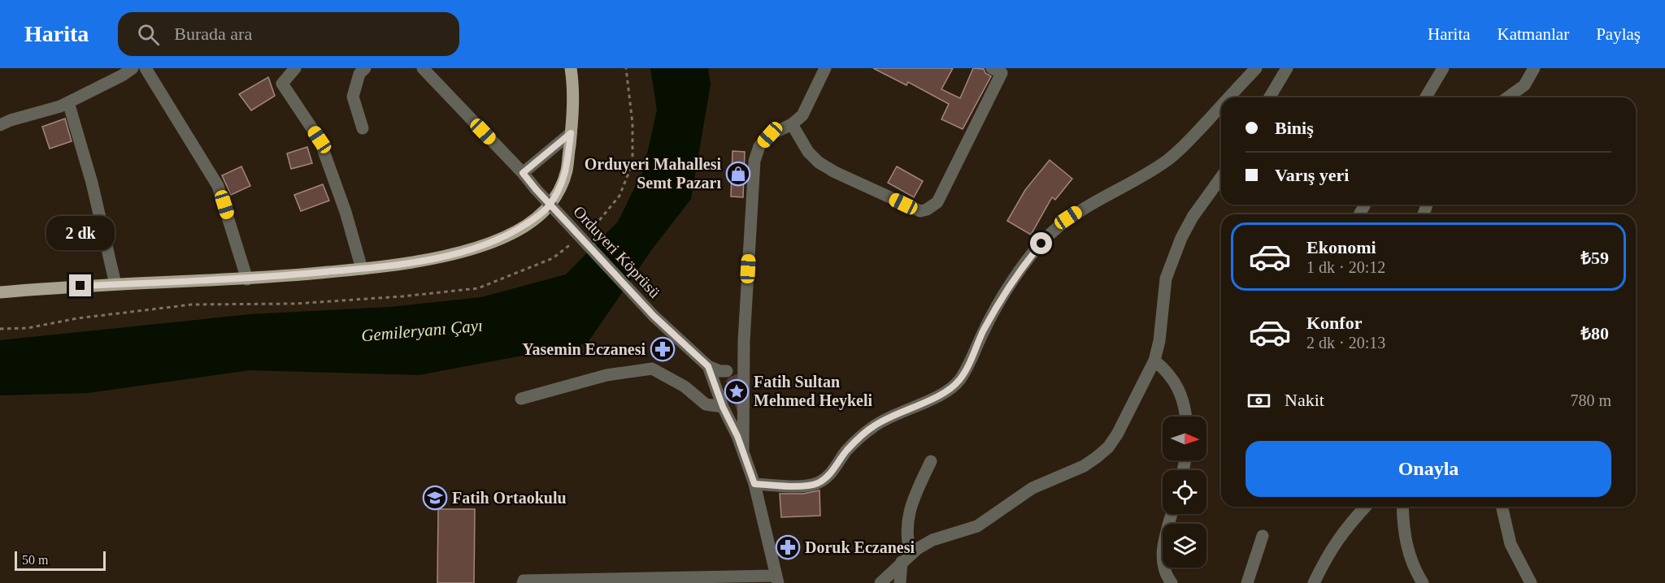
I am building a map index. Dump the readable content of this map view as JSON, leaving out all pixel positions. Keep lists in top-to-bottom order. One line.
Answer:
{"streets":{"street":["Orduyeri Köprüsü"]},"water":["Gemileryanı Çayı"],"places":{"shop":["Orduyeri Mahallesi Semt Pazarı"],"pharmacy":["Yasemin Eczanesi","Doruk Eczanesi"],"place":["Fatih Sultan Mehmed Heykeli"],"school or university":["Fatih Ortaokulu"]},"scale_bar":"50 m","north":"right","page":{"header":"Harita","search":"Burada ara","nav":["Harita","Katmanlar","Paylaş"],"banner":["Biniş","Varış yeri"],"bubble":"2 dk","list":[{"name":"Ekonomi","note":"1 dk · 20:12","value":"₺59"},{"name":"Konfor","note":"2 dk · 20:13","value":"₺80"}],"pay":["Nakit","780 m"],"buttons":"Onayla","scale":"50 m"}}
